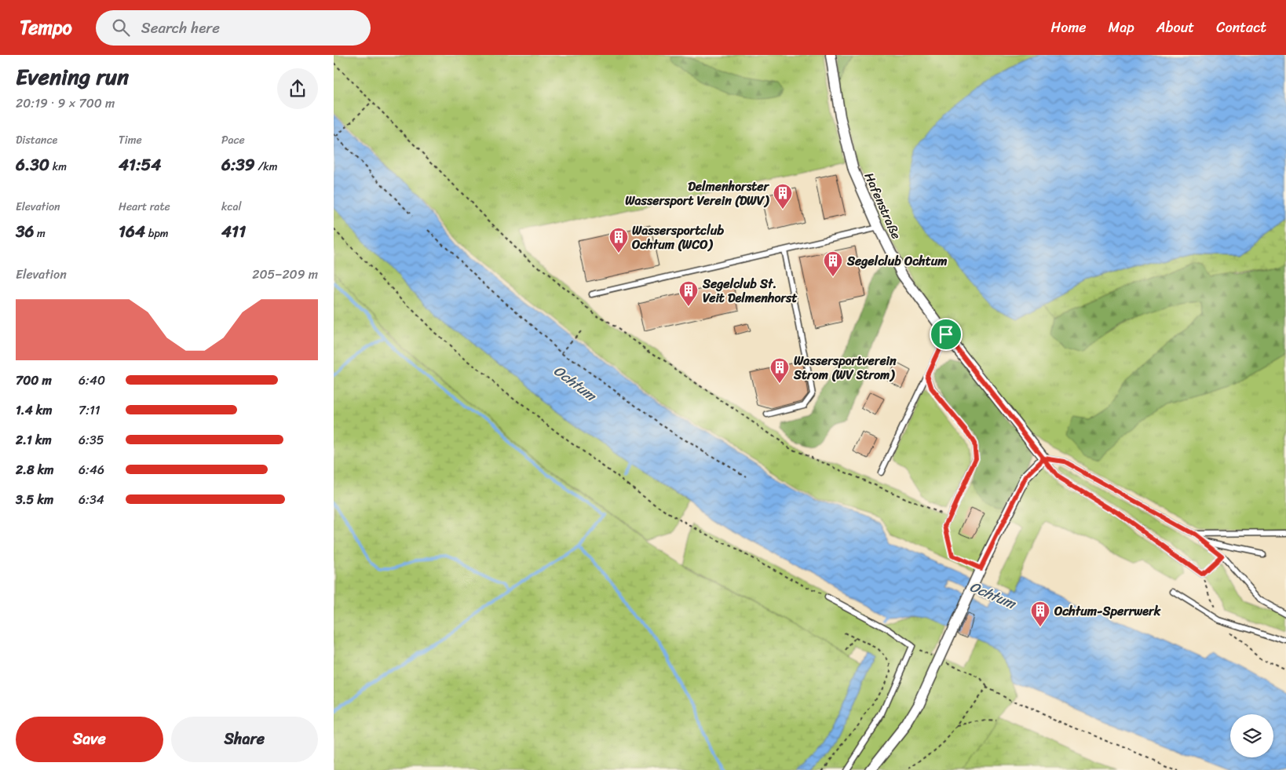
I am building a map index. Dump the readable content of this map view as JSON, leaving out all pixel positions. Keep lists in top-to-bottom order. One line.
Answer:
{"streets":{"street":["Hafenstraße"]},"water":["Ochtum"],"places":{"building":["Delmenhorster Wassersport Verein (DWV)","Wassersportclub Ochtum (WCO)","Segelclub Ochtum","Segelclub St. Veit Delmenhorst","Wassersportverein Strom (WV Strom)","Ochtum-Sperrwerk"]},"page":{"header":"Tempo","search":"Search here","nav":["Home","Map","About","Contact"],"heading":["Evening run","20:19 · 9 × 700 m"],"stats":[["Distance","6.30 km"],["Time","41:54"],["Pace","6:39 /km"],["Elevation","36 m"],["Heart rate","164 bpm"],["kcal","411"]],"chart":["Elevation","205–209 m"],"list":[{"name":"700 m","note":"6:40"},{"name":"1.4 km","note":"7:11"},{"name":"2.1 km","note":"6:35"},{"name":"2.8 km","note":"6:46"},{"name":"3.5 km","note":"6:34"}],"buttons":["Save","Share"]}}
